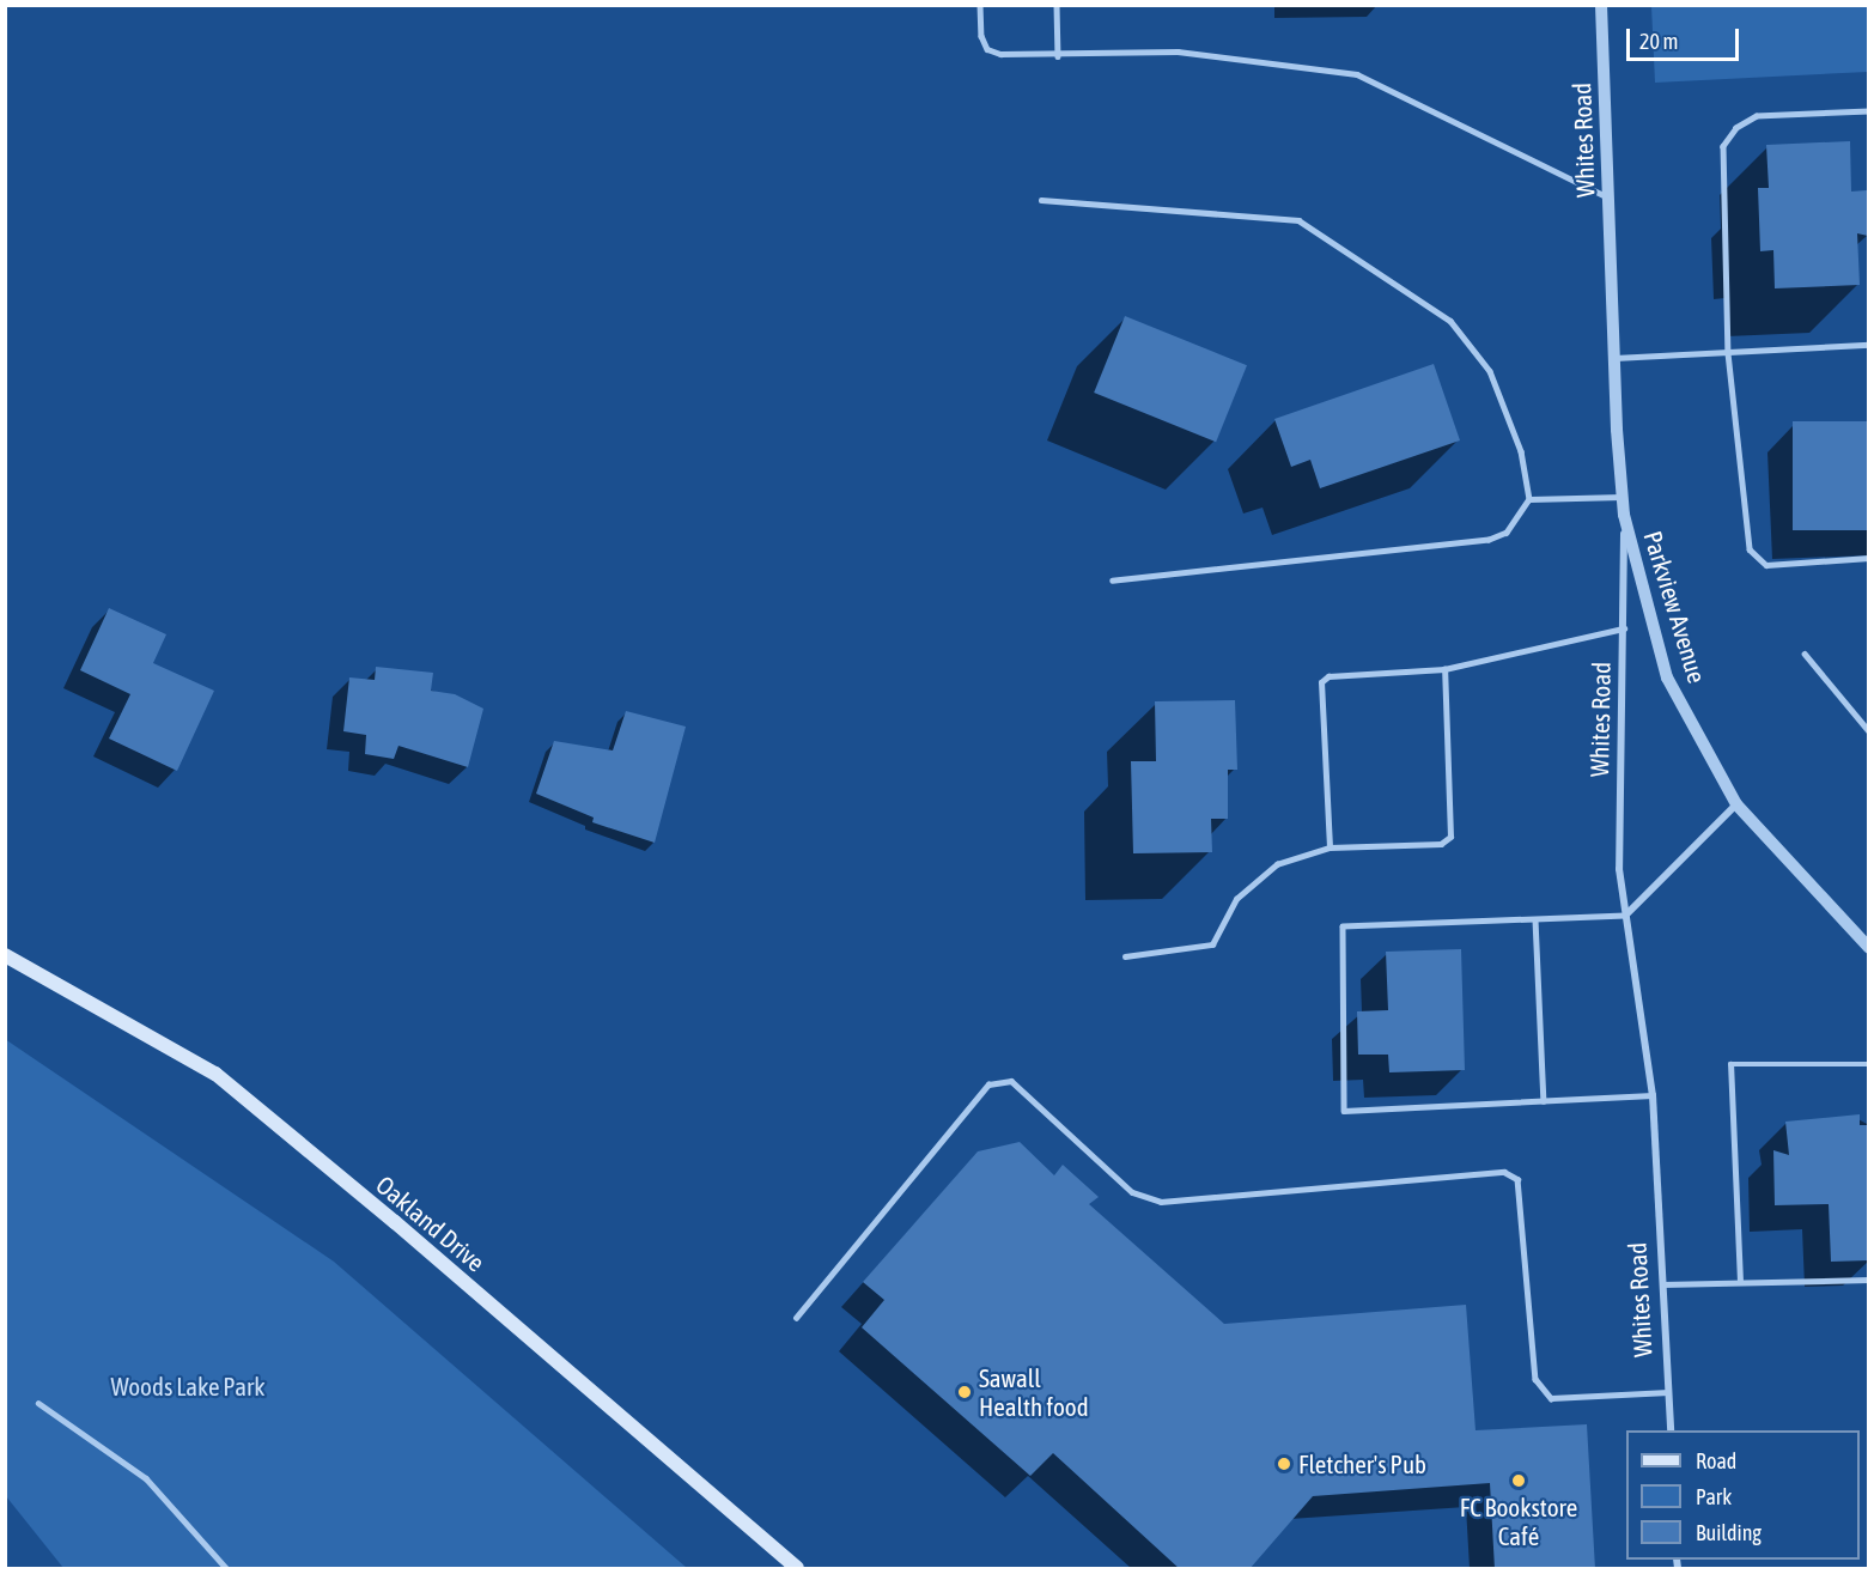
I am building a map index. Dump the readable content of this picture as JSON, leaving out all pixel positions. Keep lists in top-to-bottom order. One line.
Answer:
{"streets":{"main road":["Oakland Drive"],"street":["Whites Road","Parkview Avenue"]},"crossings":[["Whites Road","Parkview Avenue"]],"parks":["Woods Lake Park"],"places":["Sawall Health food","Fletcher's Pub","FC Bookstore Café"],"legend":["Road","Park","Building"],"scale_bar":"20 m"}
